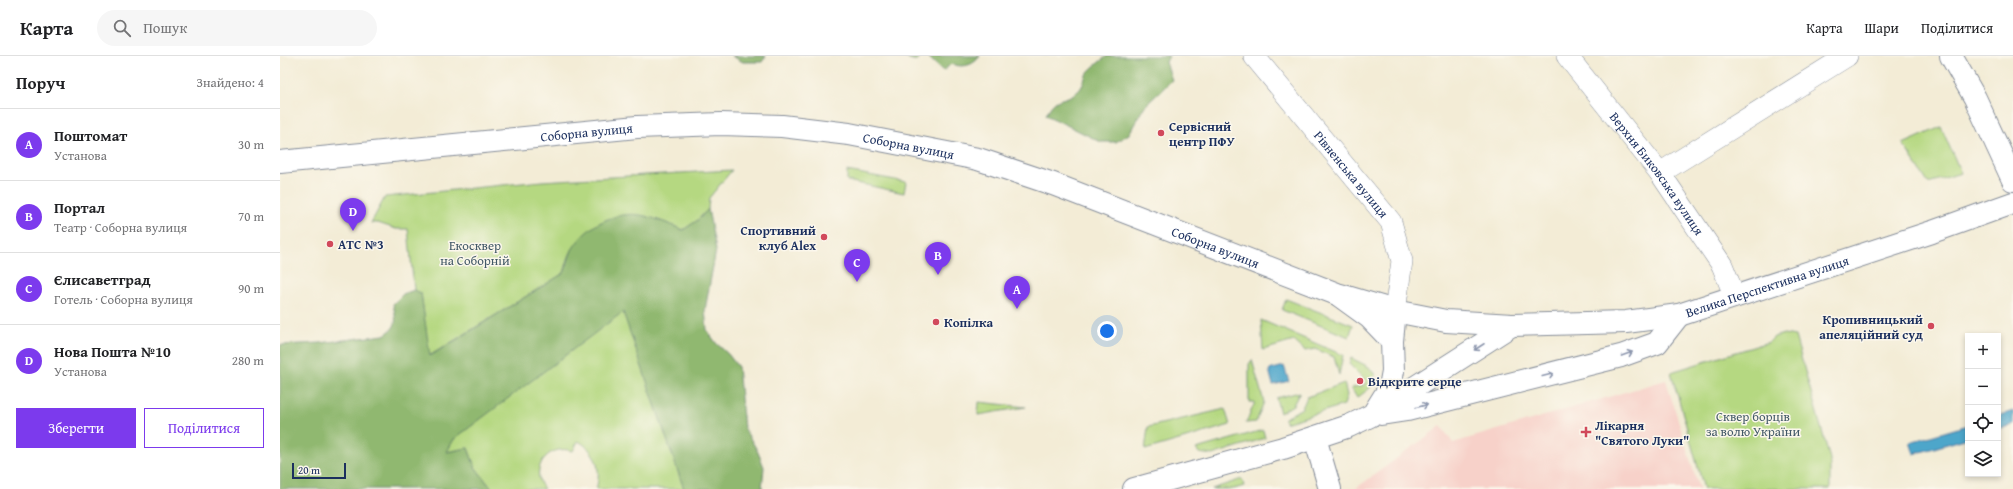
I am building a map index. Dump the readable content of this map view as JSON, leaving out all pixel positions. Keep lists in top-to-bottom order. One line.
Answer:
{"streets":{"main road":["Соборна вулиця","Велика Перспективна вулиця"],"street":["Рівненська вулиця","Верхня Биковська вулиця"]},"crossings":[["Соборна вулиця","Рівненська вулиця"],["Соборна вулиця","Велика Перспективна вулиця"],["Верхня Биковська вулиця","Велика Перспективна вулиця"]],"parks":["Екосквер на Соборній","Сквер борців за волю України"],"places":{"other":["Cервісний центр ПФУ","Спортивний клуб Alex","АТС №3","Копілка","Кропивницький апеляційний суд","Відкрите серце"],"health":["Лікарня \"Святого Луки\""]},"scale_bar":"20 m","page":{"header":"Карта","search":"Пошук","nav":["Карта","Шари","Поділитися"],"heading":["Поруч","Знайдено: 4"],"list":[{"mark":"A","name":"Поштомат","note":"Установа","value":"30 m"},{"mark":"B","name":"Портал","note":"Театр · Соборна вулиця","value":"70 m"},{"mark":"C","name":"Єлисаветград","note":"Готель · Соборна вулиця","value":"90 m"},{"mark":"D","name":"Нова Пошта №10","note":"Установа","value":"280 m"}],"pins":["D","B","C","A"],"map_buttons":["+","−"],"buttons":["Зберегти","Поділитися"],"scale":"20 m"}}
